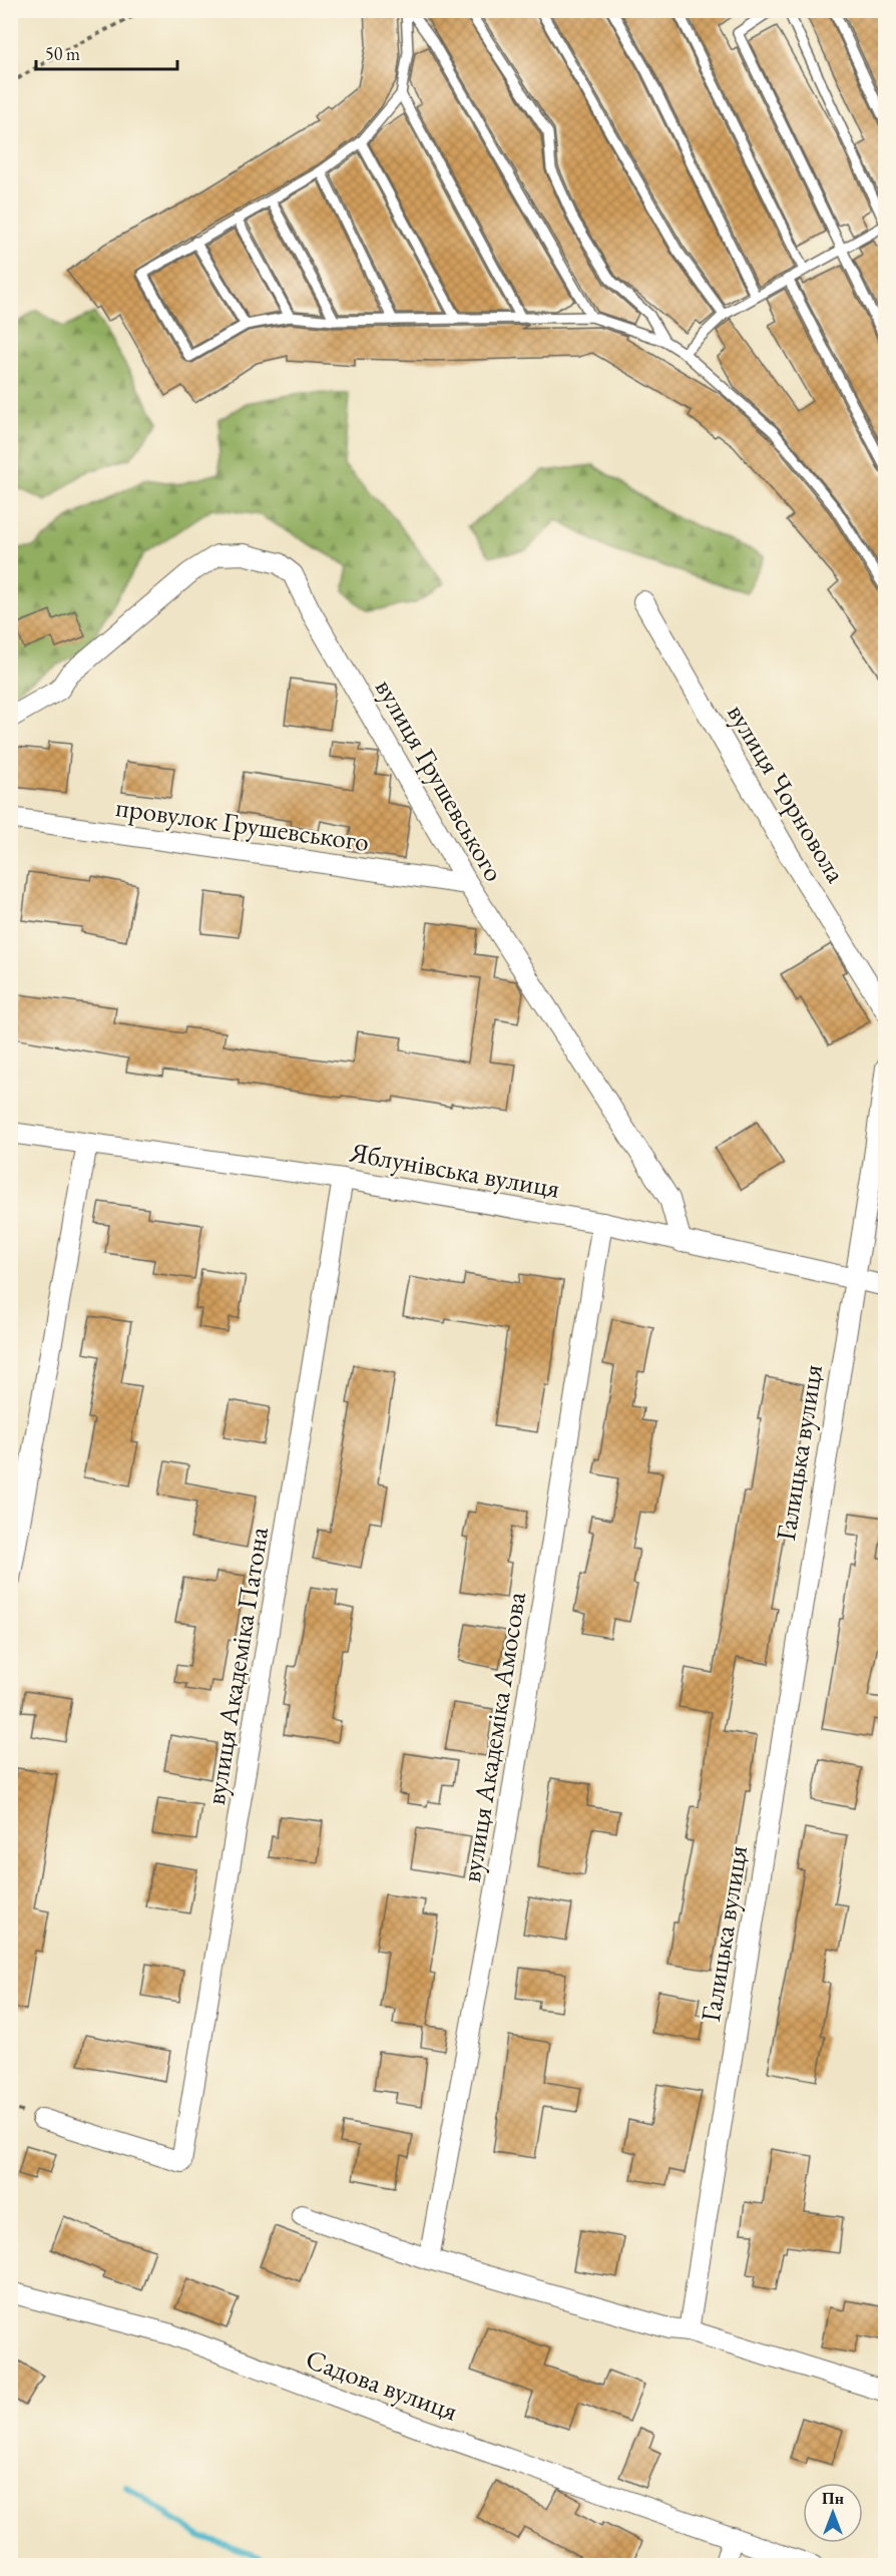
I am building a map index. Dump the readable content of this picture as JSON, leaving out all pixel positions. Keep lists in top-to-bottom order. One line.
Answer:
{"streets":{"street":["вулиця Грушевського","вулиця Чорновола","провулок Грушевського","Яблунівська вулиця","Галицька вулиця","вулиця Академіка Патона","вулиця Академіка Амосова","Садова вулиця"]},"crossings":[["вулиця Грушевського","провулок Грушевського"],["вулиця Грушевського","Яблунівська вулиця"],["Яблунівська вулиця","Галицька вулиця"],["Яблунівська вулиця","вулиця Академіка Патона"],["Яблунівська вулиця","вулиця Академіка Амосова"]],"scale_bar":"50 m","north":"top"}
